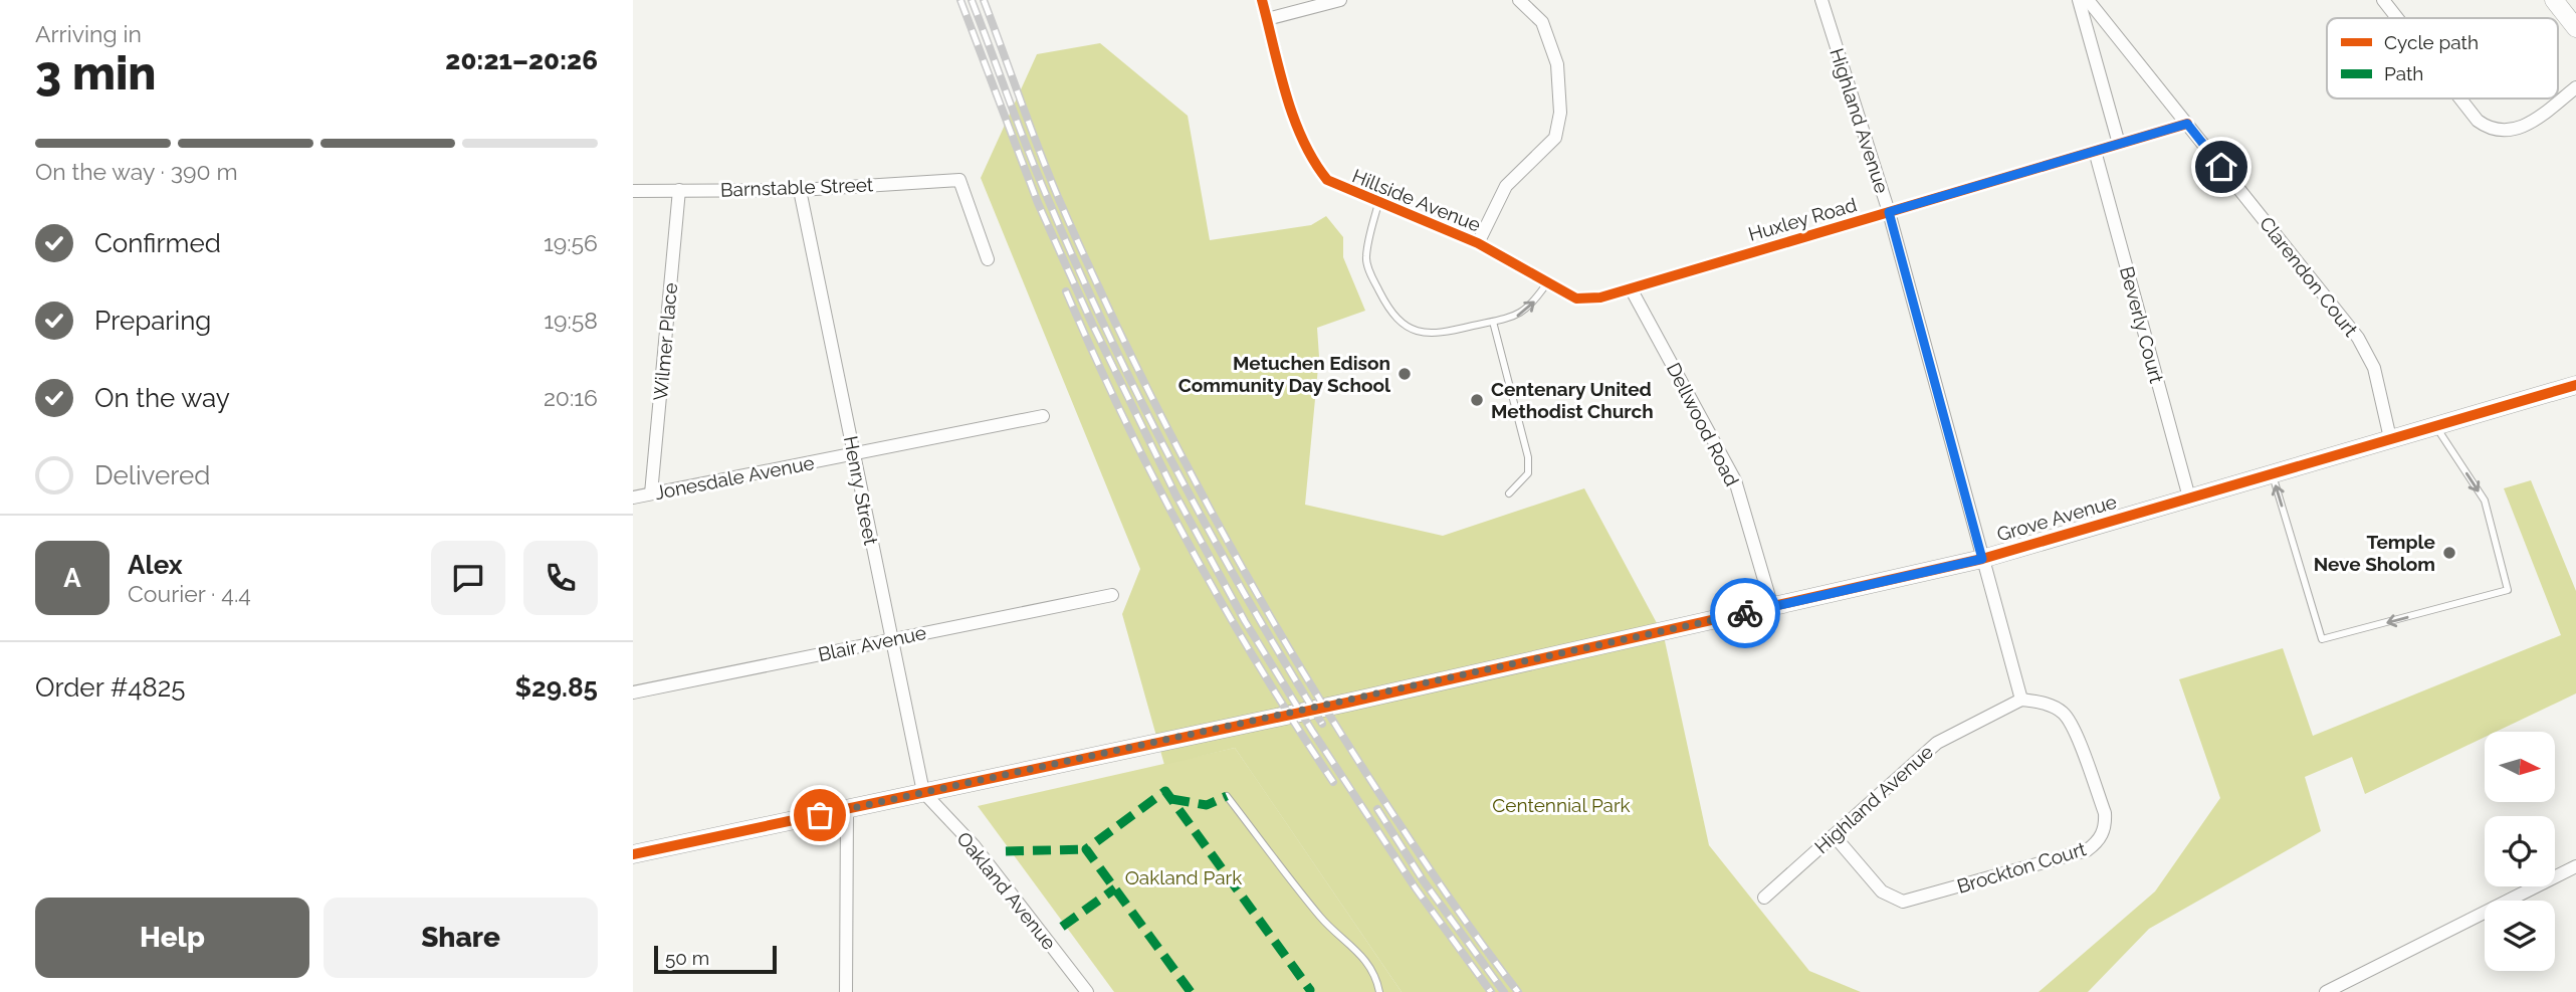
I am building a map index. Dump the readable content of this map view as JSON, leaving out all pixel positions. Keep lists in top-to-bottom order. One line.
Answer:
{"streets":{"street":["Highland Avenue","Barnstable Street","Hillside Avenue","Huxley Road","Clarendon Court","Beverly Court","Wilmer Place","Dellwood Road","Jonesdale Avenue","Henry Street","Grove Avenue","Blair Avenue","Brockton Court","Oakland Avenue"]},"crossings":[["Highland Avenue","Huxley Road"],["Highland Avenue","Grove Avenue"],["Highland Avenue","Brockton Court"],["Barnstable Street","Wilmer Place"],["Barnstable Street","Henry Street"],["Hillside Avenue","Huxley Road"],["Hillside Avenue","Dellwood Road"],["Huxley Road","Clarendon Court"],["Huxley Road","Beverly Court"],["Huxley Road","Dellwood Road"],["Clarendon Court","Grove Avenue"],["Beverly Court","Grove Avenue"],["Wilmer Place","Jonesdale Avenue"],["Dellwood Road","Grove Avenue"],["Jonesdale Avenue","Henry Street"],["Henry Street","Grove Avenue"],["Henry Street","Blair Avenue"],["Henry Street","Oakland Avenue"],["Grove Avenue","Oakland Avenue"]],"parks":["Centennial Park","Oakland Park"],"places":["Metuchen Edison Community Day School","Centenary United Methodist Church","Temple Neve Sholom"],"legend":["Cycle path","Path"],"scale_bar":"50 m","north":"right","page":{"heading":["3 min","Arriving in","20:21–20:26"],"panel":["Alex","Courier · 4.4","Order #4825","$29.85"],"bar":"On the way · 390 m","list":[["Confirmed","19:56"],["Preparing","19:58"],["On the way","20:16"],"Delivered"],"round":"A","buttons":["Help","Share"],"scale":"50 m"}}
